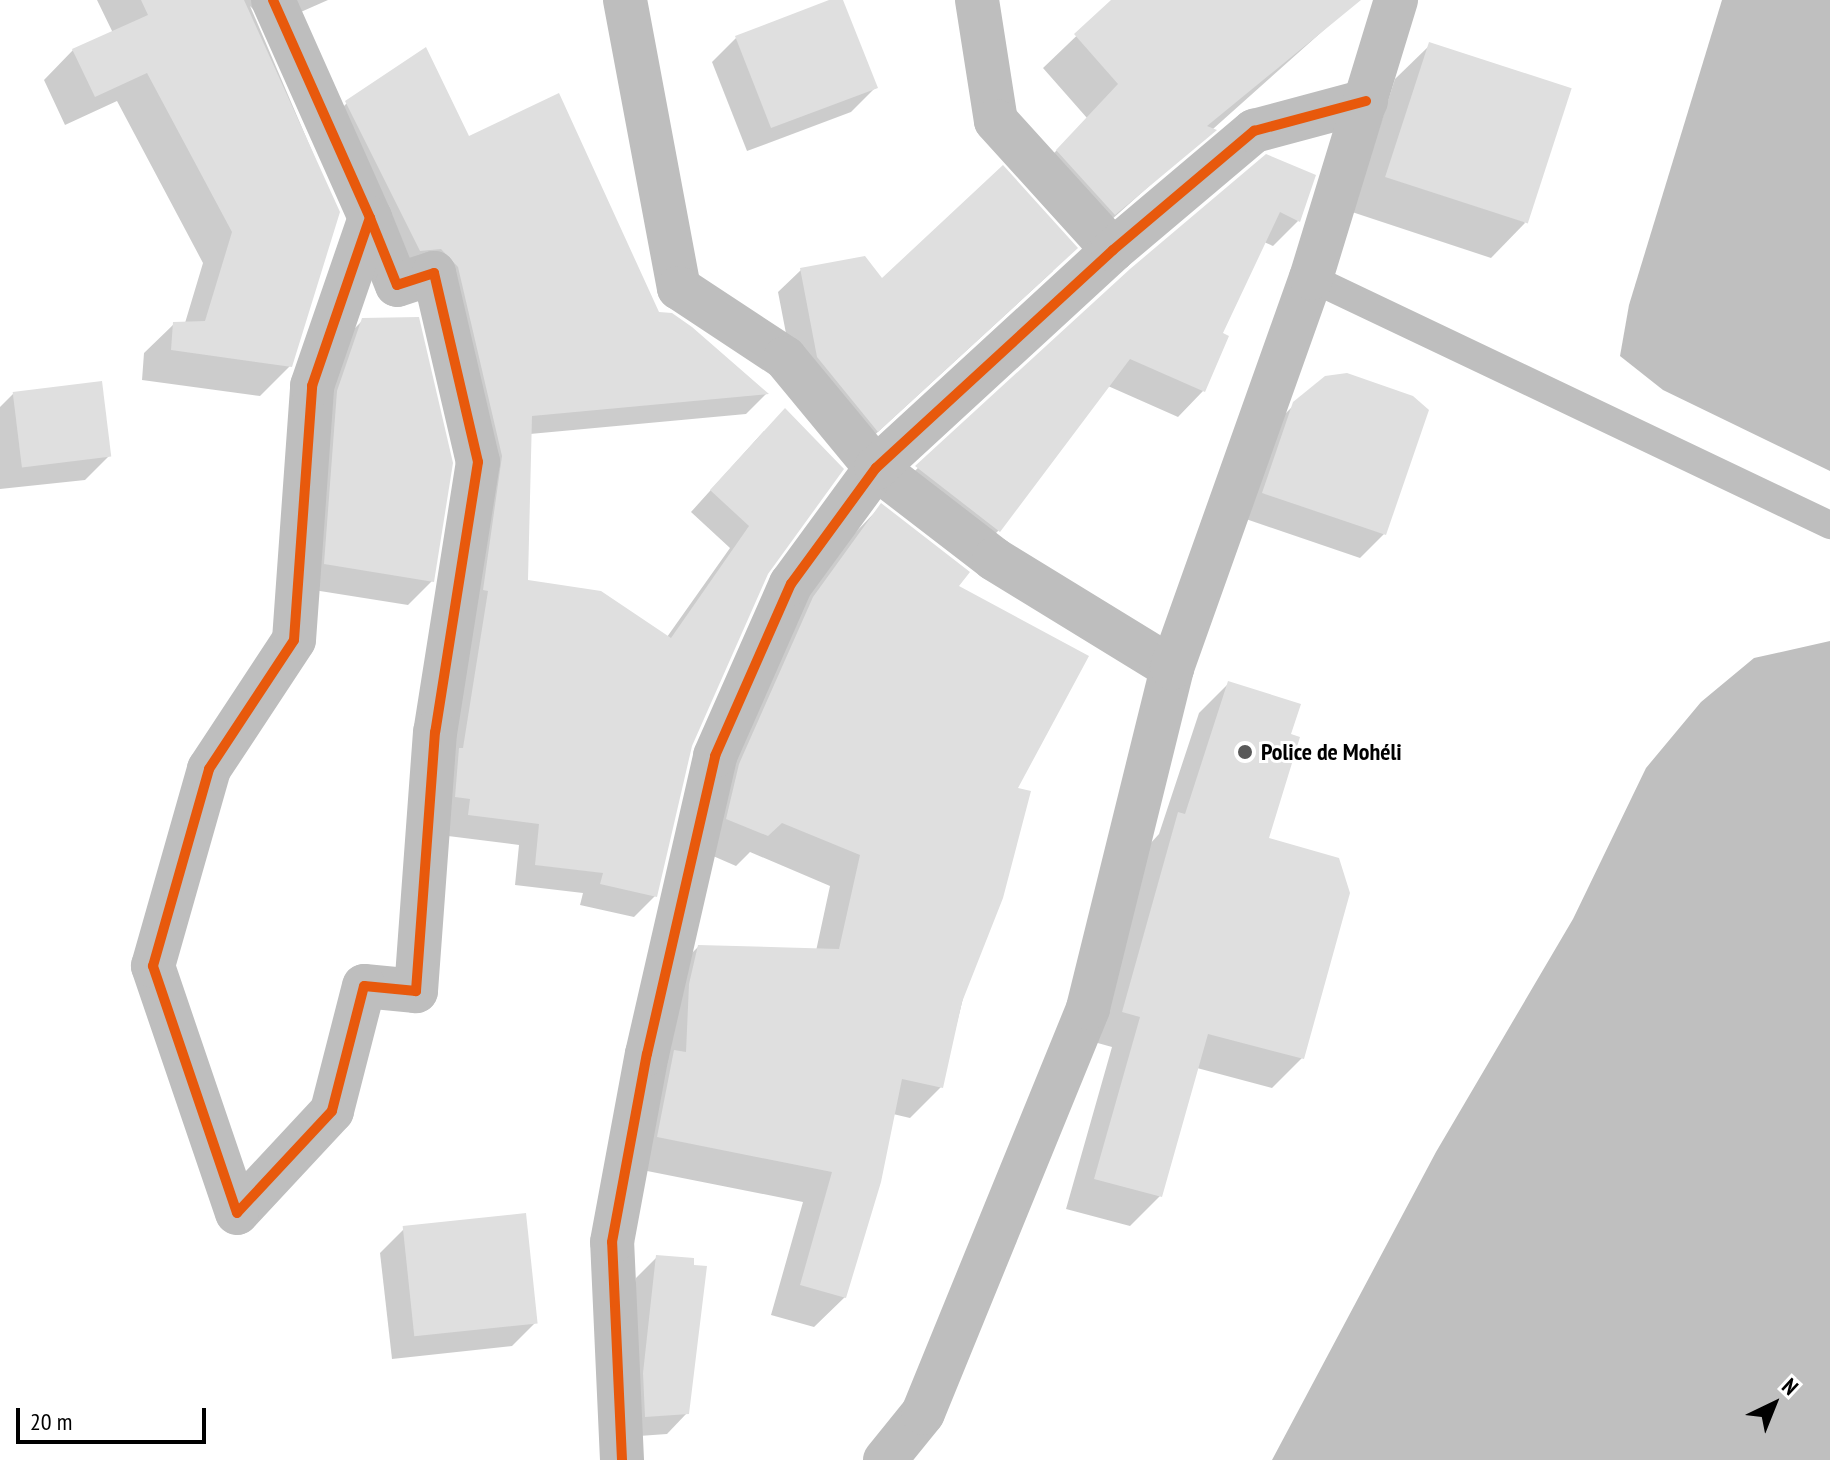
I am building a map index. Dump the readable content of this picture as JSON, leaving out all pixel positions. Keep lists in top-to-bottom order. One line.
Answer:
{"places":["Police de Mohéli"],"scale_bar":"20 m","north":"top right"}
